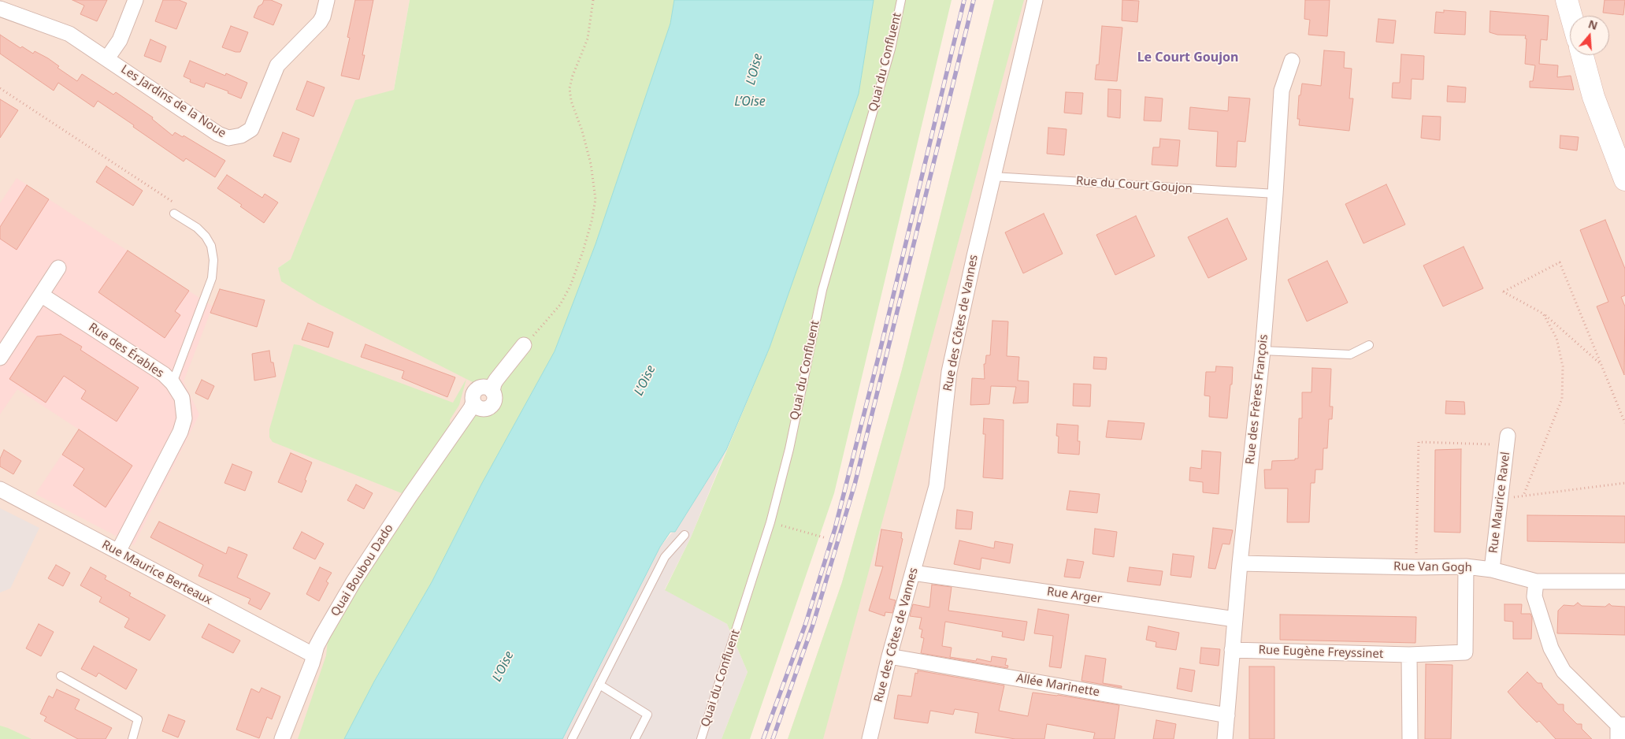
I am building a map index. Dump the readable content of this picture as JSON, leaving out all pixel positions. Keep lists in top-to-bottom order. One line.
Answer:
{"streets":{"street":["Les Jardins de la Noue","Rue des Côtes de Vannes","Rue des Érables","Rue des Frères François","Rue Maurice Ravel","Rue Van Gogh","Quai Boubou Dado","Rue Maurice Berteaux","Rue Arger","Rue Eugène Freyssinet","Allée Marinette"],"lane":["Quai du Confluent","Rue du Court Goujon"]},"crossings":[["Rue du Court Goujon","Rue des Côtes de Vannes"],["Rue du Court Goujon","Rue des Frères François"],["Rue des Côtes de Vannes","Rue Arger"],["Rue des Côtes de Vannes","Allée Marinette"],["Rue des Érables","Rue Maurice Berteaux"],["Rue des Frères François","Rue Van Gogh"],["Rue des Frères François","Rue Arger"],["Rue des Frères François","Rue Eugène Freyssinet"],["Rue des Frères François","Allée Marinette"],["Rue Maurice Ravel","Rue Van Gogh"],["Rue Van Gogh","Rue Eugène Freyssinet"],["Quai Boubou Dado","Rue Maurice Berteaux"]],"districts":["Le Court Goujon"],"water":["L'Oise","L’Oise"],"north":"top"}
